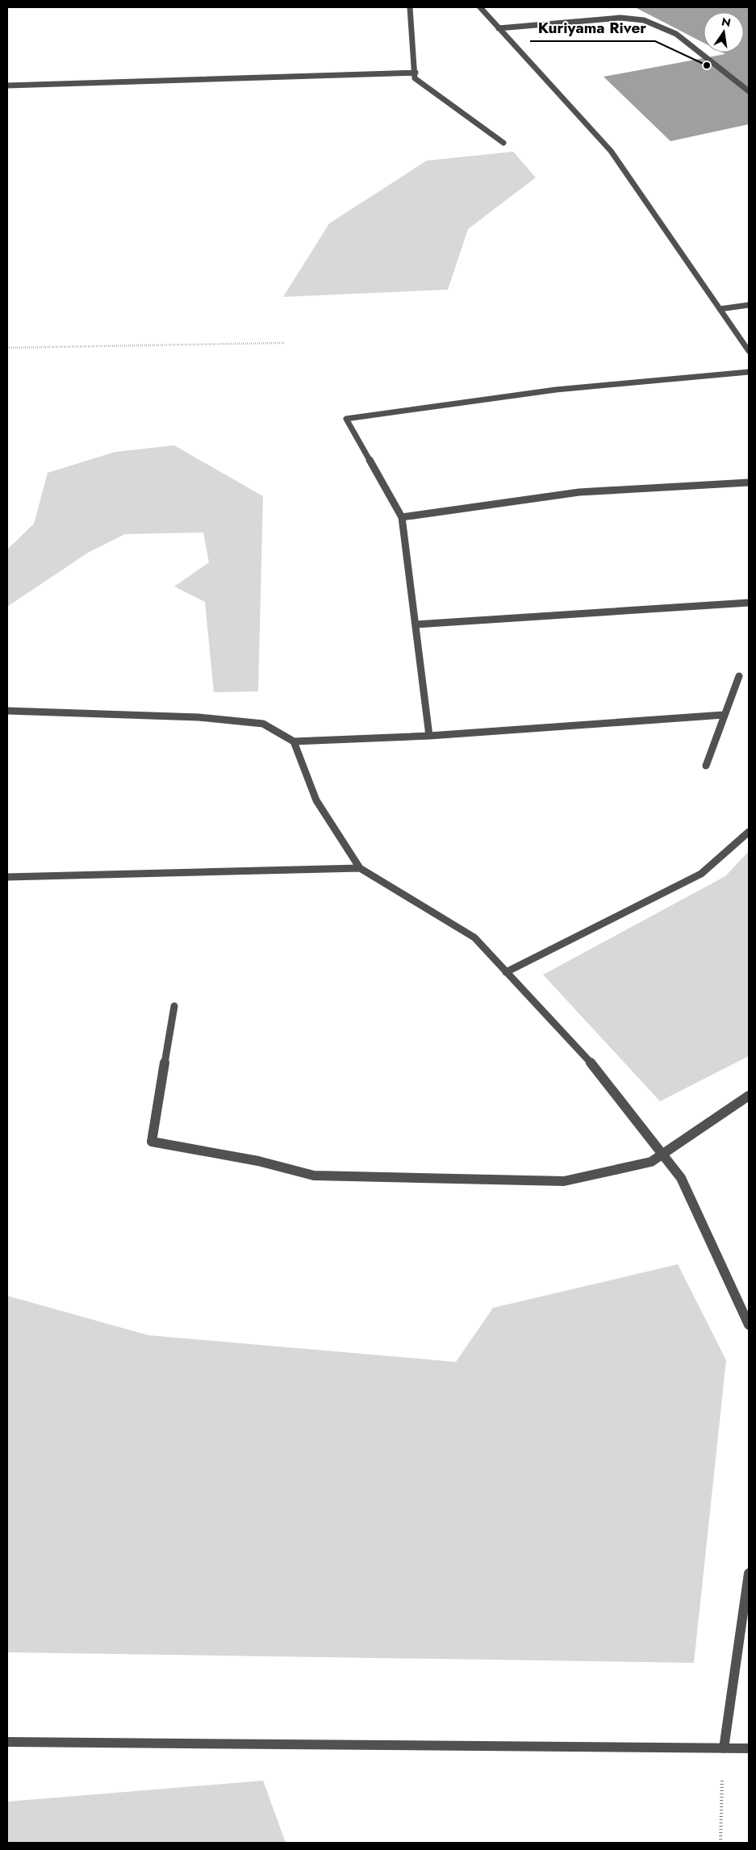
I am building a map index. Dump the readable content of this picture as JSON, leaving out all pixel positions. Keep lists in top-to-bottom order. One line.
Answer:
{"places":["Kuriyama River"],"north":"top"}
